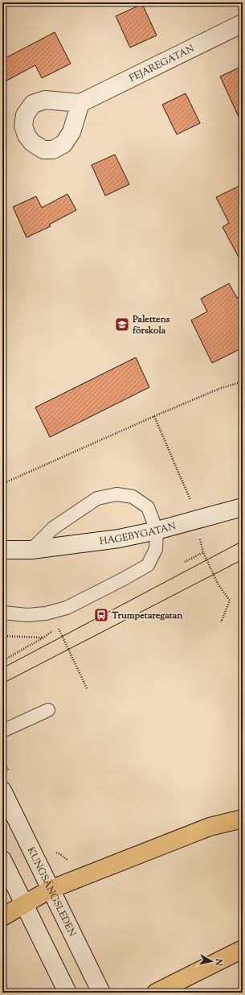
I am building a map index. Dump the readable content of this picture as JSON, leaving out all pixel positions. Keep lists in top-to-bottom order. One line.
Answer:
{"streets":{"street":["FEJAREGATAN","HAGEBYGATAN","KUNGSÄNGSLEDEN"]},"places":{"school or university":["Palettens förskola"],"bus stop":["Trumpetaregatan"]},"north":"right"}
